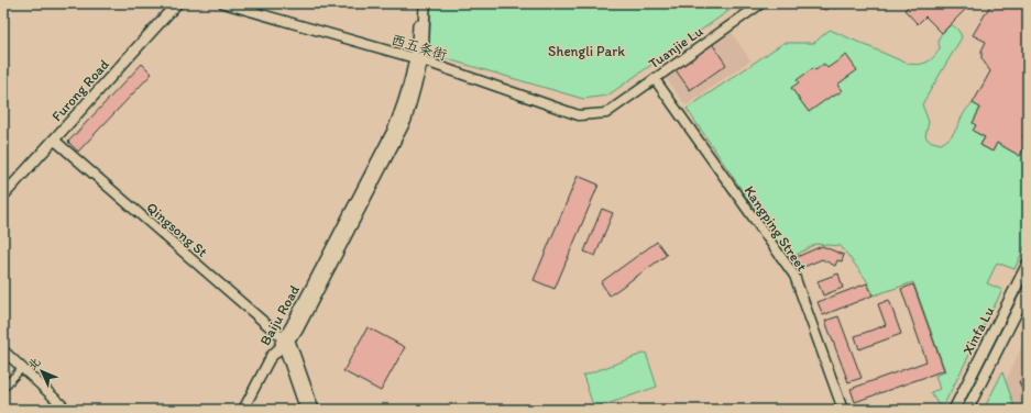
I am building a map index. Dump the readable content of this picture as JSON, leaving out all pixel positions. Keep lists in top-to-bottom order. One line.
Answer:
{"streets":{"main road":["Furong Road","Baiju Road","Xinfa Lu"],"street":["西五条街","Tuanjie Lu","Kangping Street","Qingsong St"]},"crossings":[["西五条街","Tuanjie Lu"],["西五条街","Baiju Road"],["Tuanjie Lu","Kangping Street"],["Furong Road","Qingsong St"],["Qingsong St","Baiju Road"]],"parks":["Shengli Park"],"north":"top left"}
